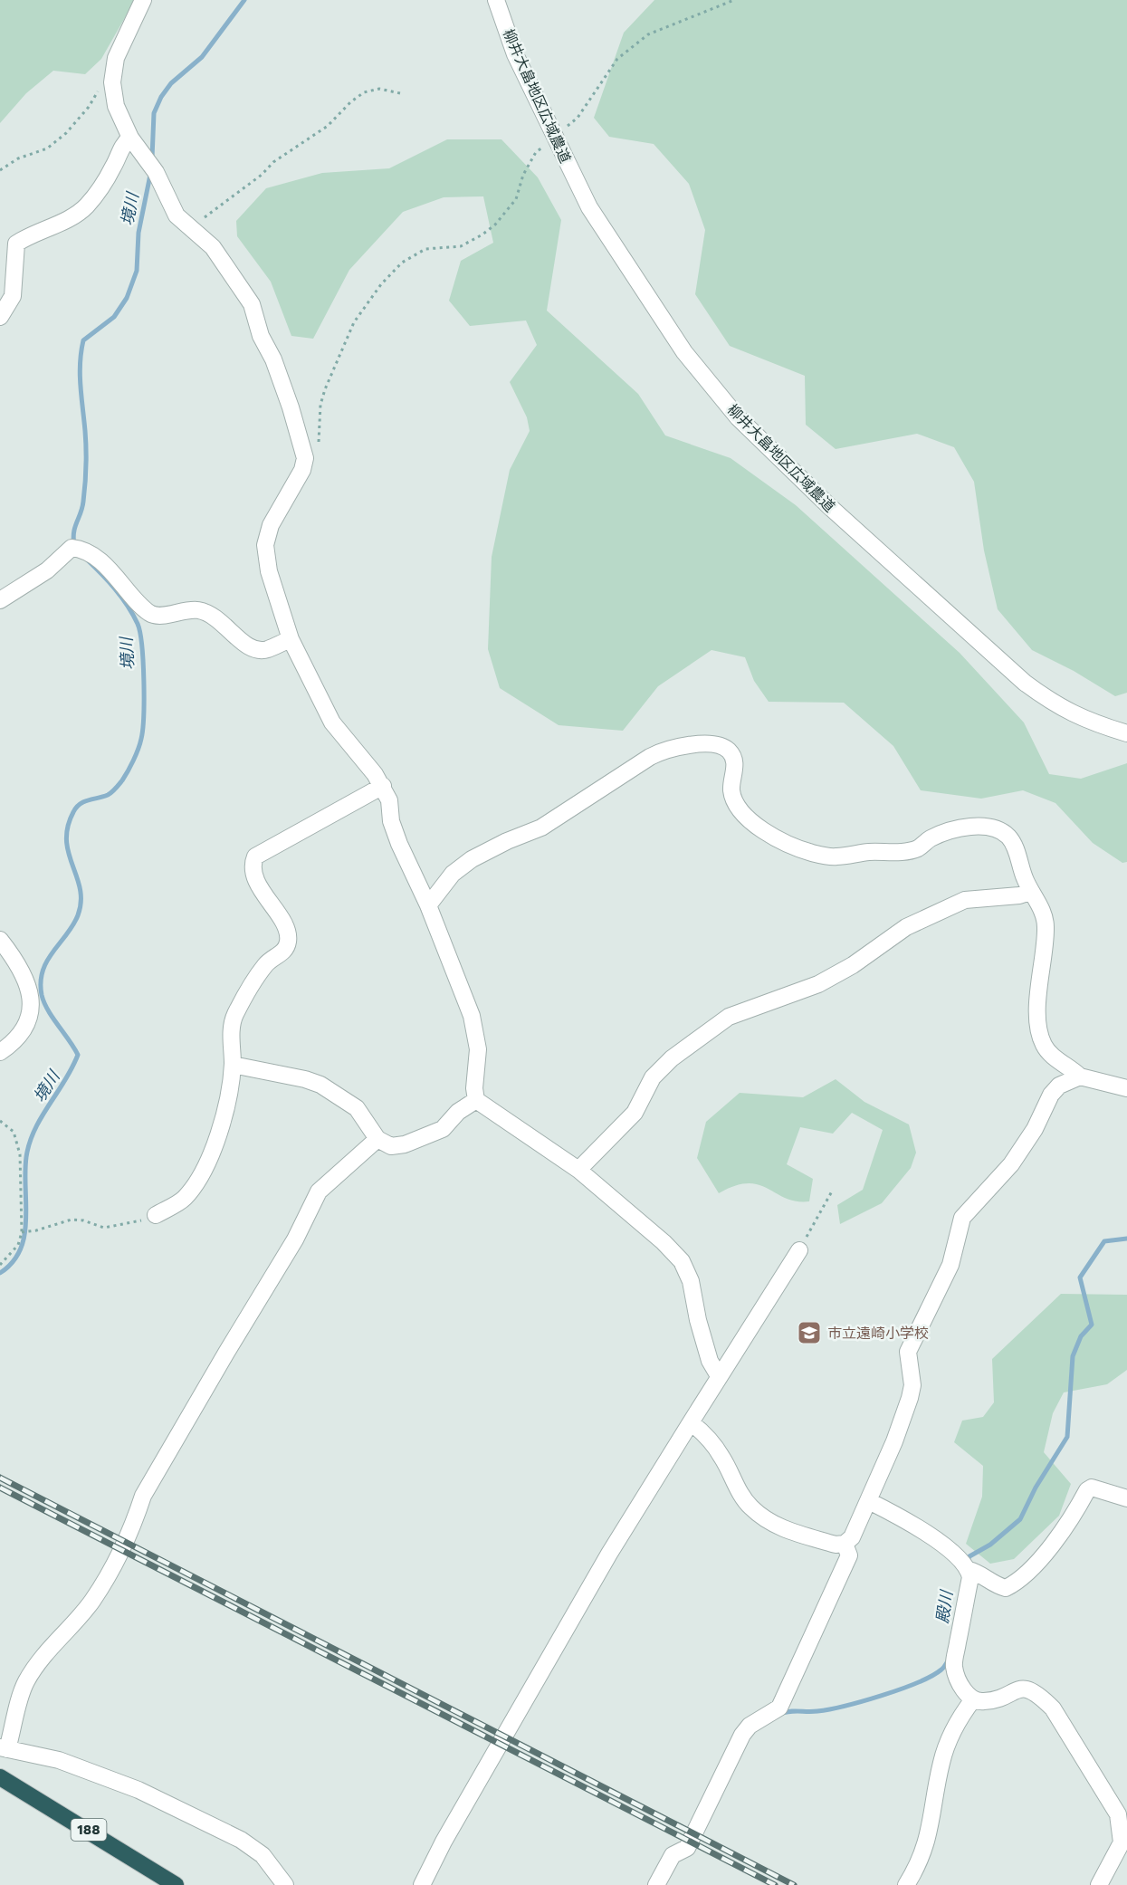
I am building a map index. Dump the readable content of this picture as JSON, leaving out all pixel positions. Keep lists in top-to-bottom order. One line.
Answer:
{"streets":{"highway":["188"],"street":["柳井大畠地区広域農道"]},"water":["境川","殿川"],"places":{"school or university":["市立遠崎小学校"]}}
